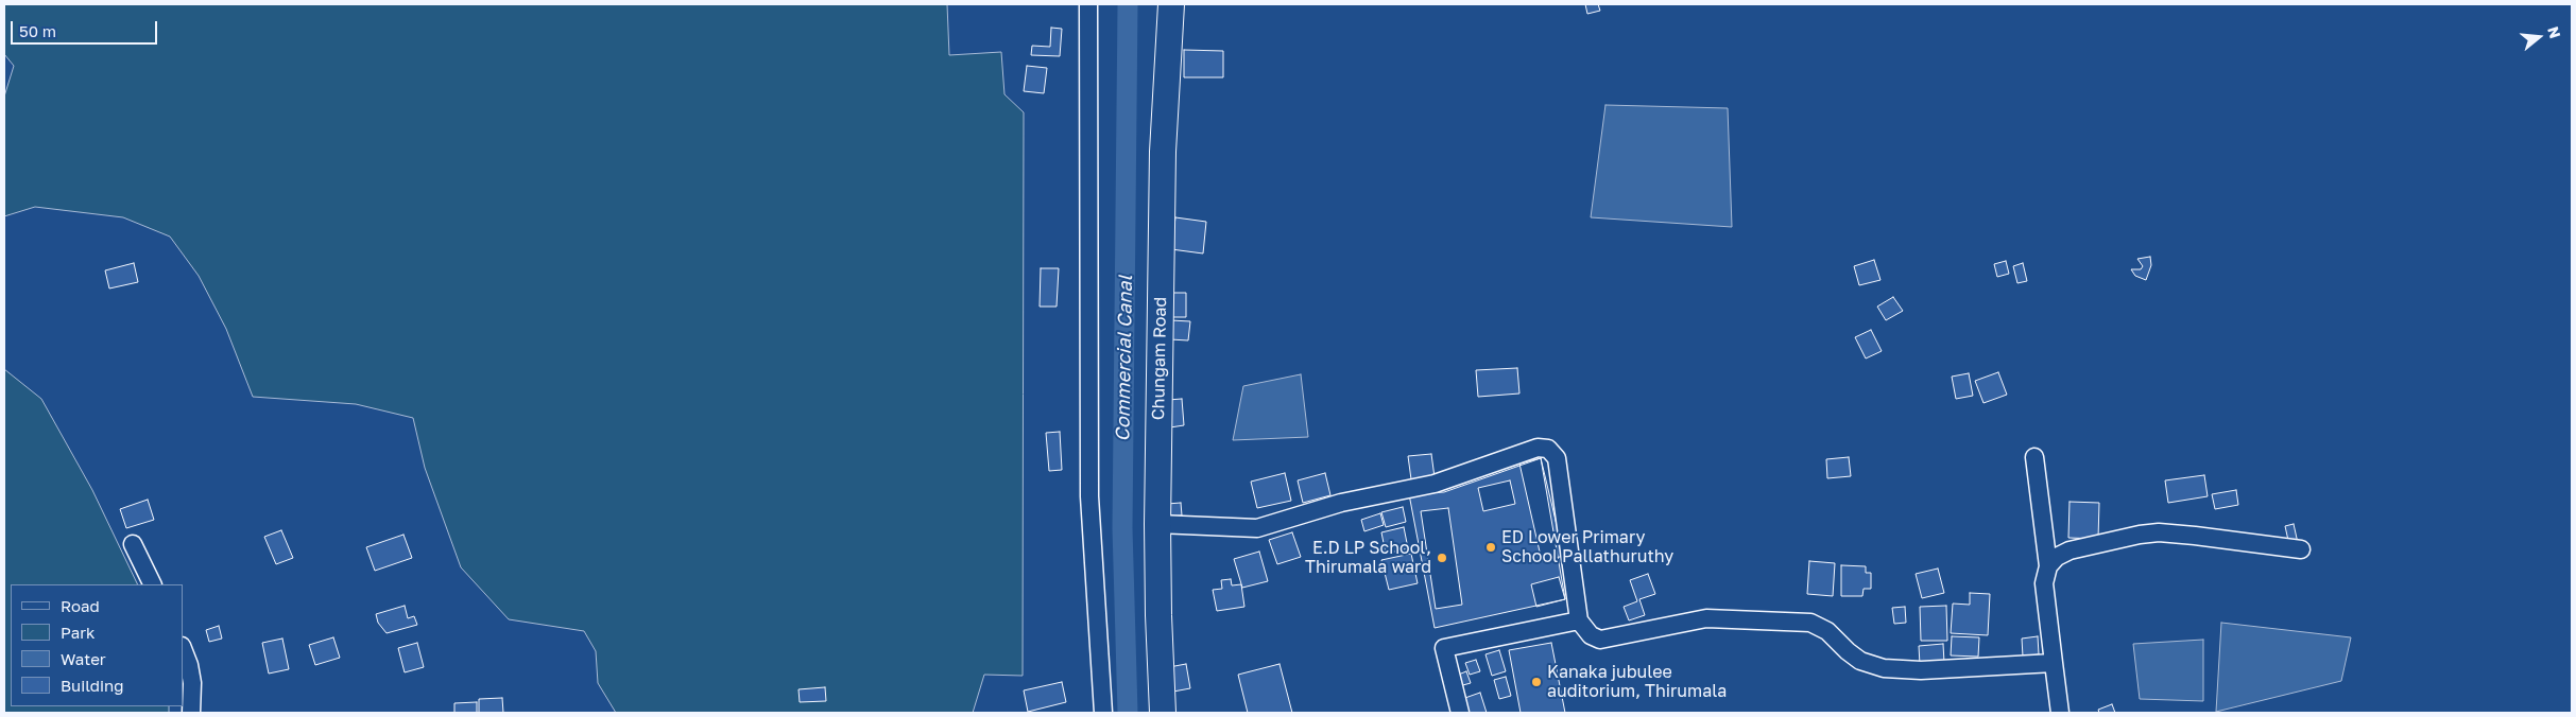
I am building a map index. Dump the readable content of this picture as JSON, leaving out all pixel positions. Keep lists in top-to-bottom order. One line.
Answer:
{"streets":{"main road":["Chungam Road"]},"water":["Commercial Canal"],"places":["ED Lower Primary School Pallathuruthy","E.D LP School, Thirumala ward","Kanaka jubulee auditorium, Thirumala"],"legend":["Road","Park","Water","Building"],"scale_bar":"50 m","north":"right"}
